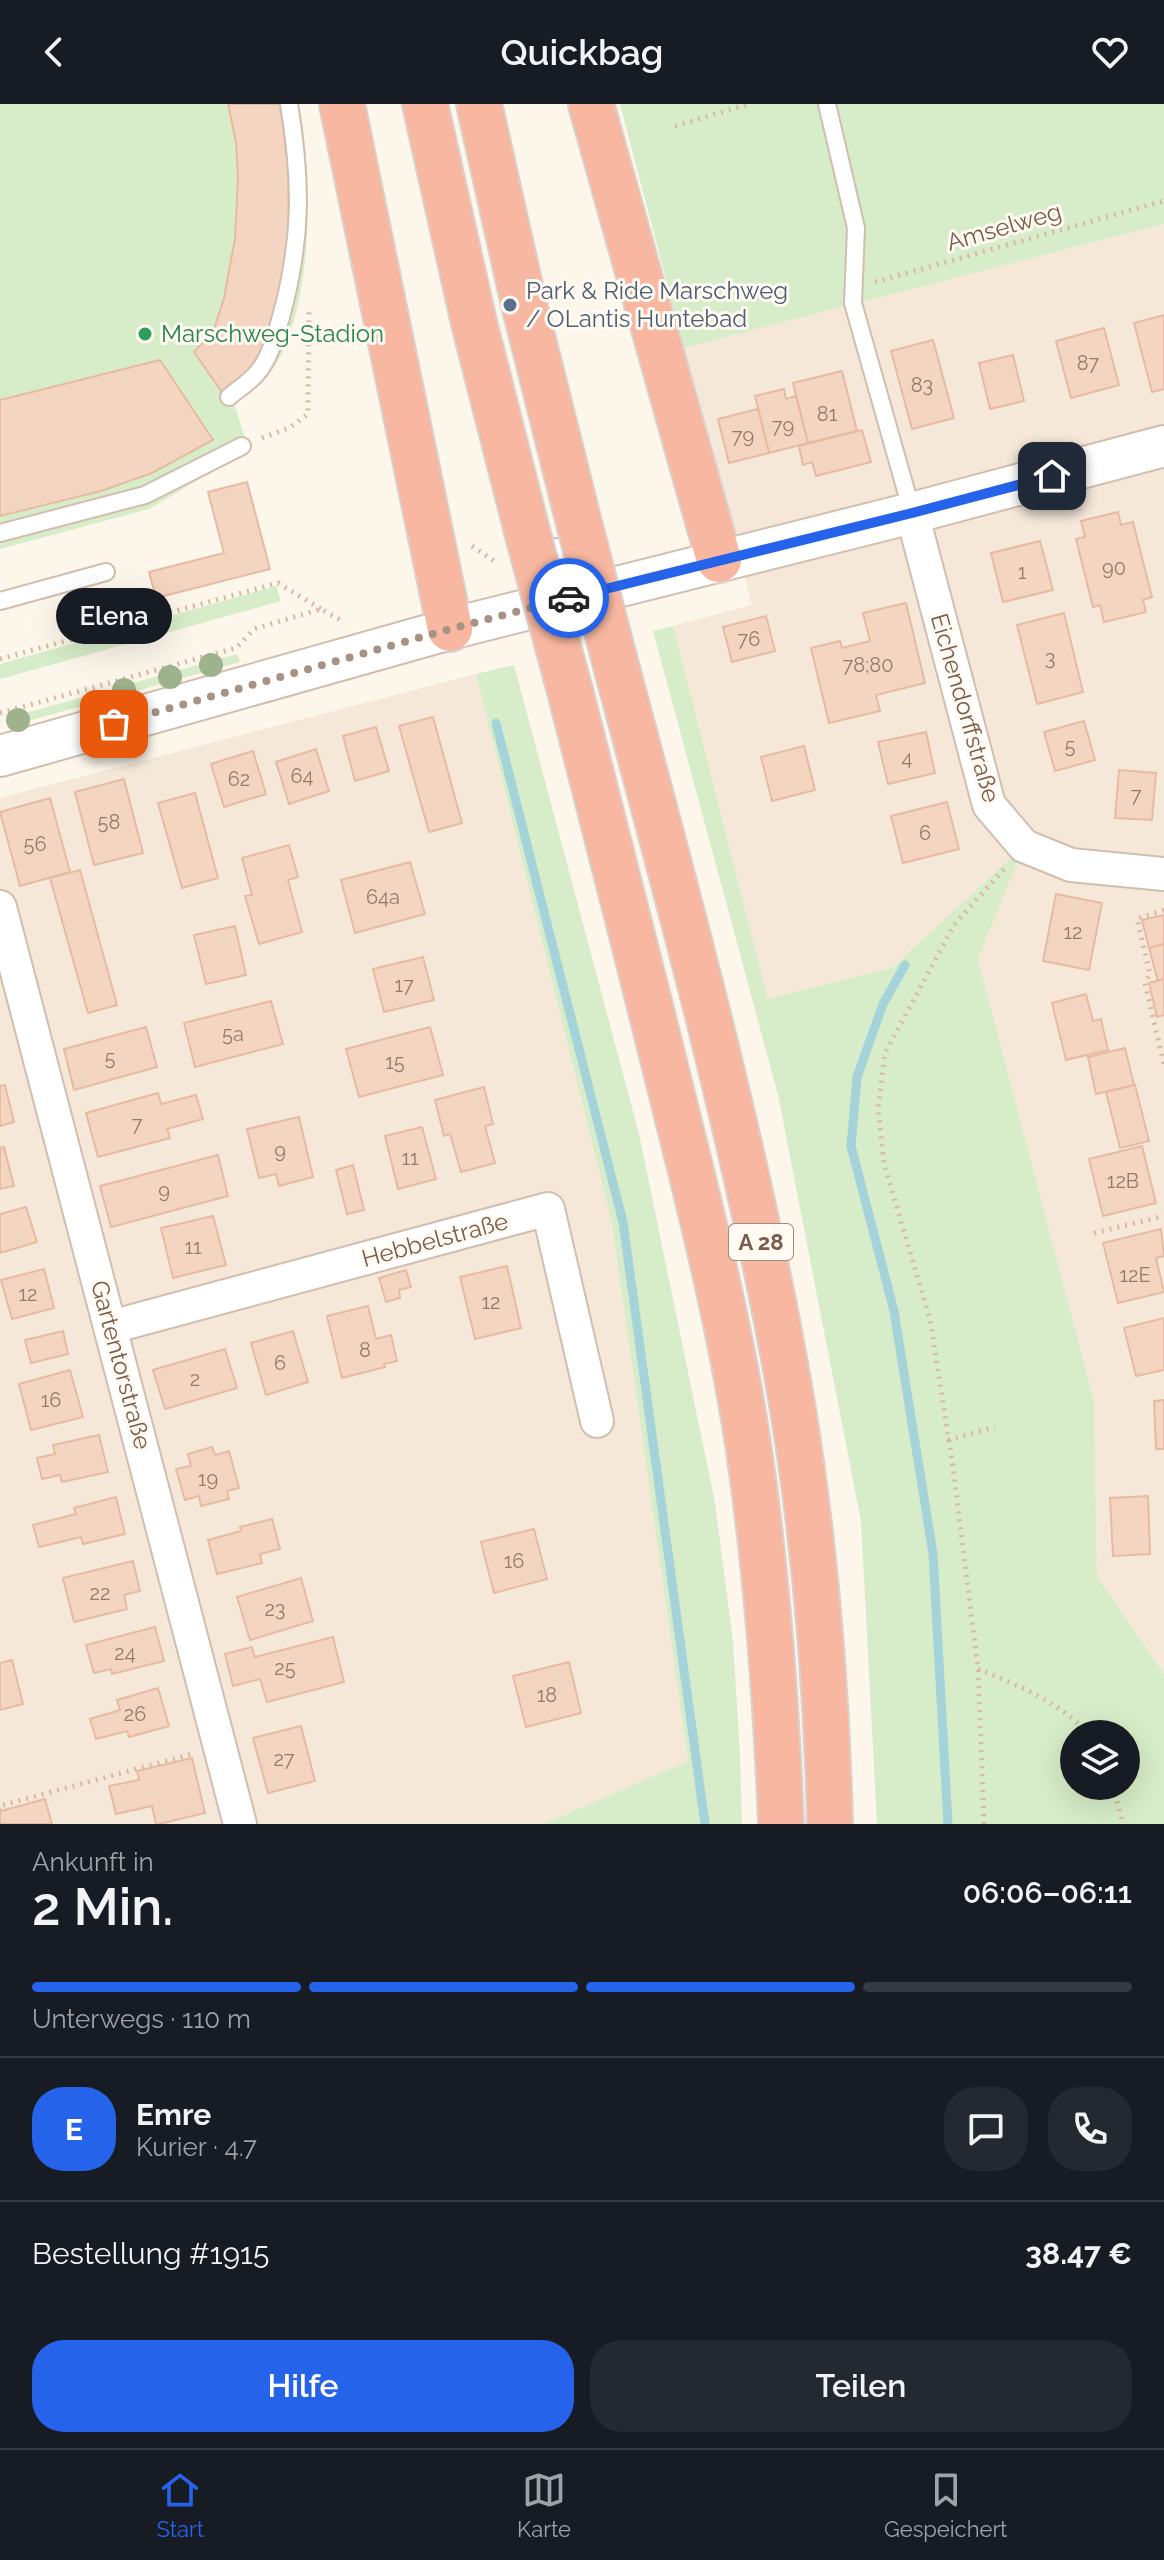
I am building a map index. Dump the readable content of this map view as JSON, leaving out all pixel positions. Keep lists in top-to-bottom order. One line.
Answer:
{"streets":{"highway":["A 28"],"street":["Eichendorffstraße","Hebbelstraße","Gartentorstraße"],"path":["Amselweg"]},"crossings":[["Hebbelstraße","Gartentorstraße"]],"places":["Park & Ride Marschweg / OLantis Huntebad","Marschweg-Stadion","Elena"],"house_numbers":["87","83","81","79","79","90","1","76","3","78;80","5","4","64","62","7","58","6","56","64a","12","17","5a","5","15","7","9","11","12B","9","11","12E","12","12","8","6","2","16","19","16","22","23","24","25","18","26","27"],"page":{"header":"Quickbag","bubble":"Elena","heading":["2 Min.","Ankunft in","06:06–06:11"],"panel":["Emre","Kurier · 4.7","Bestellung #1915","38.47 €"],"bar":"Unterwegs · 110 m","round":"E","buttons":["Hilfe","Teilen"],"tabs":["Start","Karte","Gespeichert"]}}
